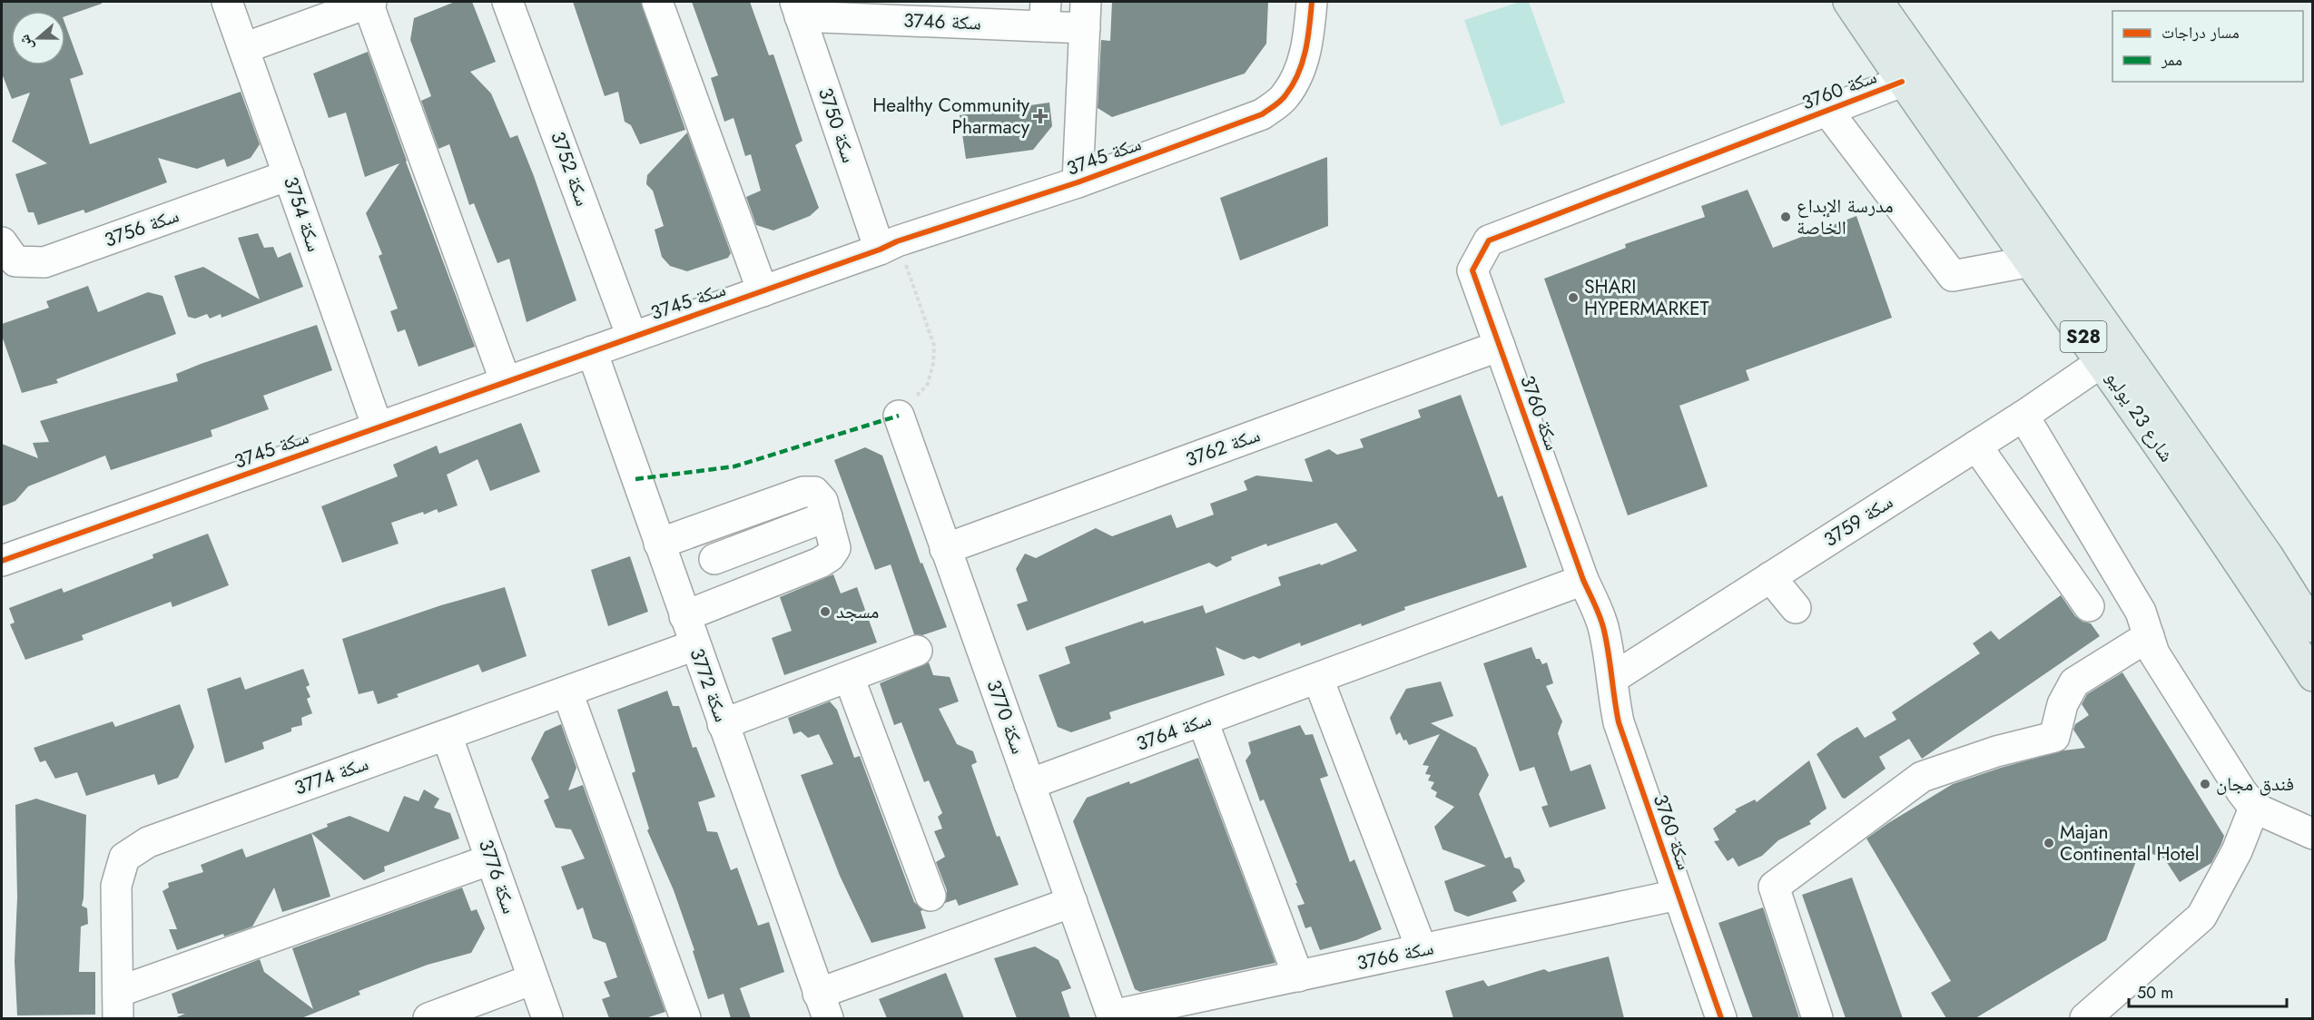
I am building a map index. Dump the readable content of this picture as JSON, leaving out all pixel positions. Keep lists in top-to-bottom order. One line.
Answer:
{"streets":{"main road":["S28","شارع 23 يوليو"],"street":["سكة 3746","سكة 3760","سكة 3750","سكة 3745","سكة 3752","سكة 3754","سكة 3756","سكة 3762","سكة 3759","سكة 3772","سكة 3770","سكة 3764","سكة 3774","سكة 3776","سكة 3766"]},"crossings":[["سكة 3746","سكة 3750"],["سكة 3746","سكة 3745"],["سكة 3760","شارع 23 يوليو"],["سكة 3760","سكة 3762"],["سكة 3760","سكة 3759"],["سكة 3760","سكة 3764"],["سكة 3760","سكة 3766"],["سكة 3750","سكة 3745"],["سكة 3745","سكة 3752"],["سكة 3745","سكة 3754"],["سكة 3745","سكة 3772"],["سكة 3754","سكة 3756"],["شارع 23 يوليو","سكة 3759"],["سكة 3762","سكة 3770"],["سكة 3772","سكة 3774"],["سكة 3770","سكة 3764"],["سكة 3770","سكة 3766"],["سكة 3774","سكة 3776"]],"places":{"health":["Healthy Community Pharmacy"],"other":["مدرسة الإبداع الخاصة","SHARI HYPERMARKET","مسجد","فندق مجان","Majan Continental Hotel"]},"legend":["مسار دراجات","ممر"],"scale_bar":"50 m","north":"left"}
